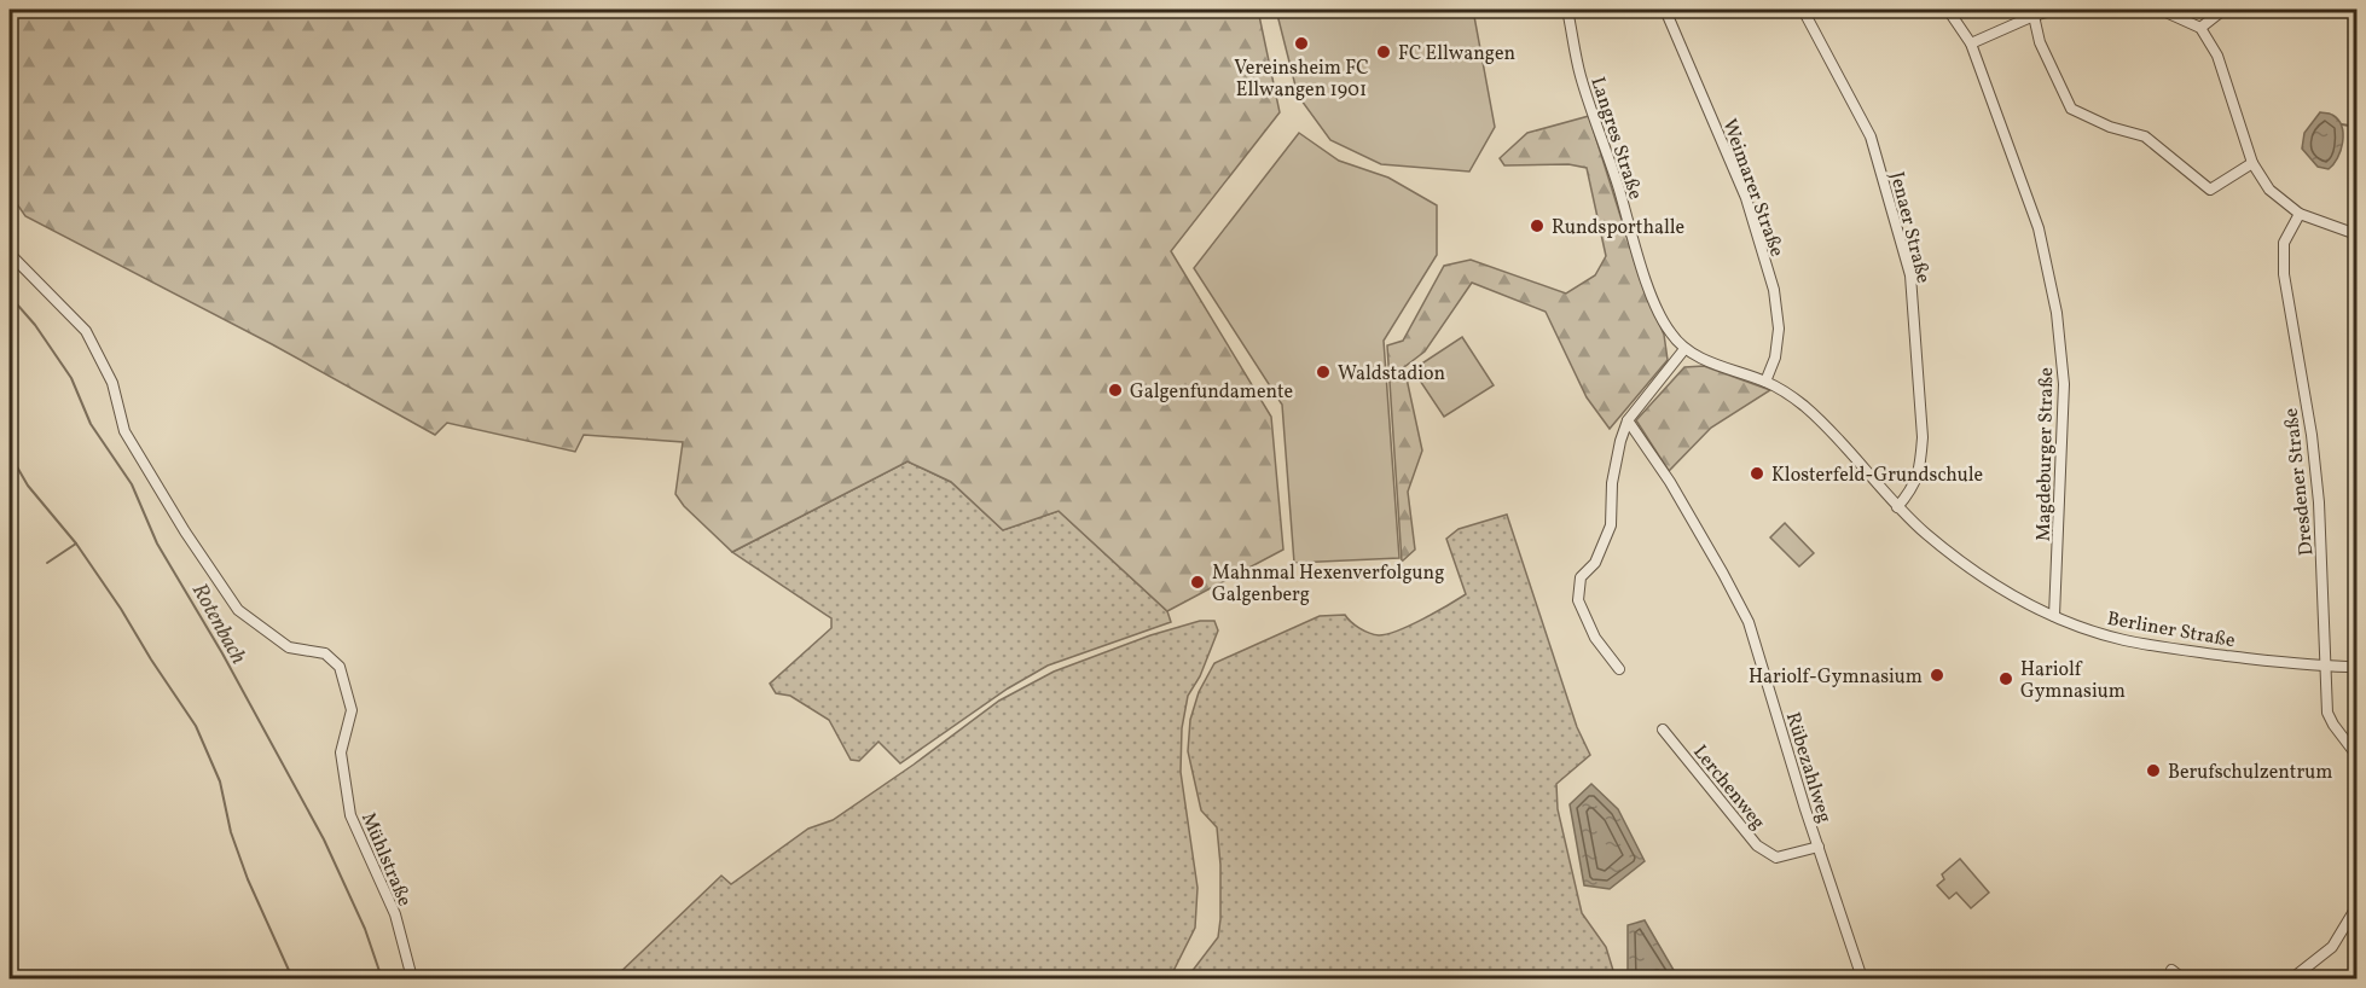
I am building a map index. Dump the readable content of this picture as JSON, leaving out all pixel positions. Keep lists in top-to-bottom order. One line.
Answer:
{"streets":{"street":["Langres Straße","Weimarer Straße","Jenaer Straße","Magdeburger Straße","Dresdener Straße","Berliner Straße","Rübezahlweg","Lerchenweg","Mühlstraße"]},"crossings":[["Langres Straße","Berliner Straße"],["Weimarer Straße","Berliner Straße"],["Jenaer Straße","Berliner Straße"],["Magdeburger Straße","Berliner Straße"],["Dresdener Straße","Berliner Straße"],["Rübezahlweg","Lerchenweg"]],"water":["Rotenbach"],"places":["Vereinsheim FC Ellwangen 1901","FC Ellwangen","Rundsporthalle","Waldstadion","Galgenfundamente","Klosterfeld-Grundschule","Mahnmal Hexenverfolgung Galgenberg","Hariolf-Gymnasium","Hariolf Gymnasium","Berufschulzentrum"]}
